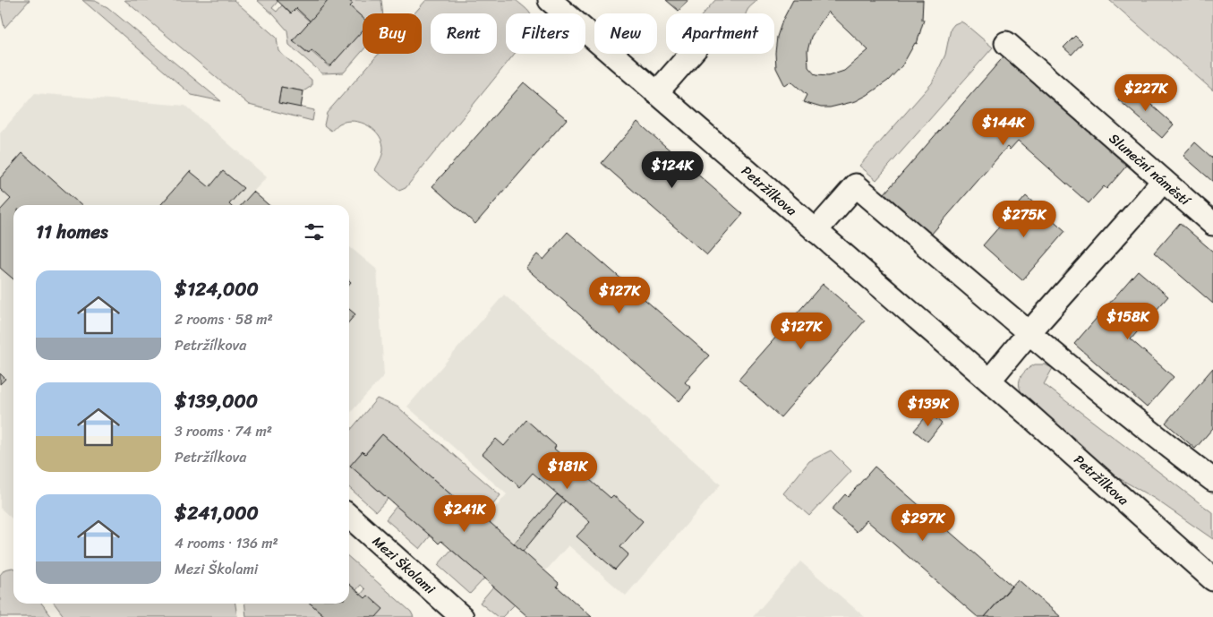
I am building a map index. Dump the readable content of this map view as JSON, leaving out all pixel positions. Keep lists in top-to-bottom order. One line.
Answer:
{"streets":{"street":["Sluneční náměstí","Petržílkova","Mezi Školami"]},"page":{"chip":["Buy","Rent","Filters","New","Apartment"],"price":["$227K","$144K","$124K","$275K","$127K","$158K","$127K","$139K","$181K","$241K","$297K"],"heading":"11 homes","list":[{"name":"$124,000","note":"2 rooms · 58 m² · Petržílkova"},{"name":"$139,000","note":"3 rooms · 74 m² · Petržílkova"},{"name":"$241,000","note":"4 rooms · 136 m² · Mezi Školami"}]}}
